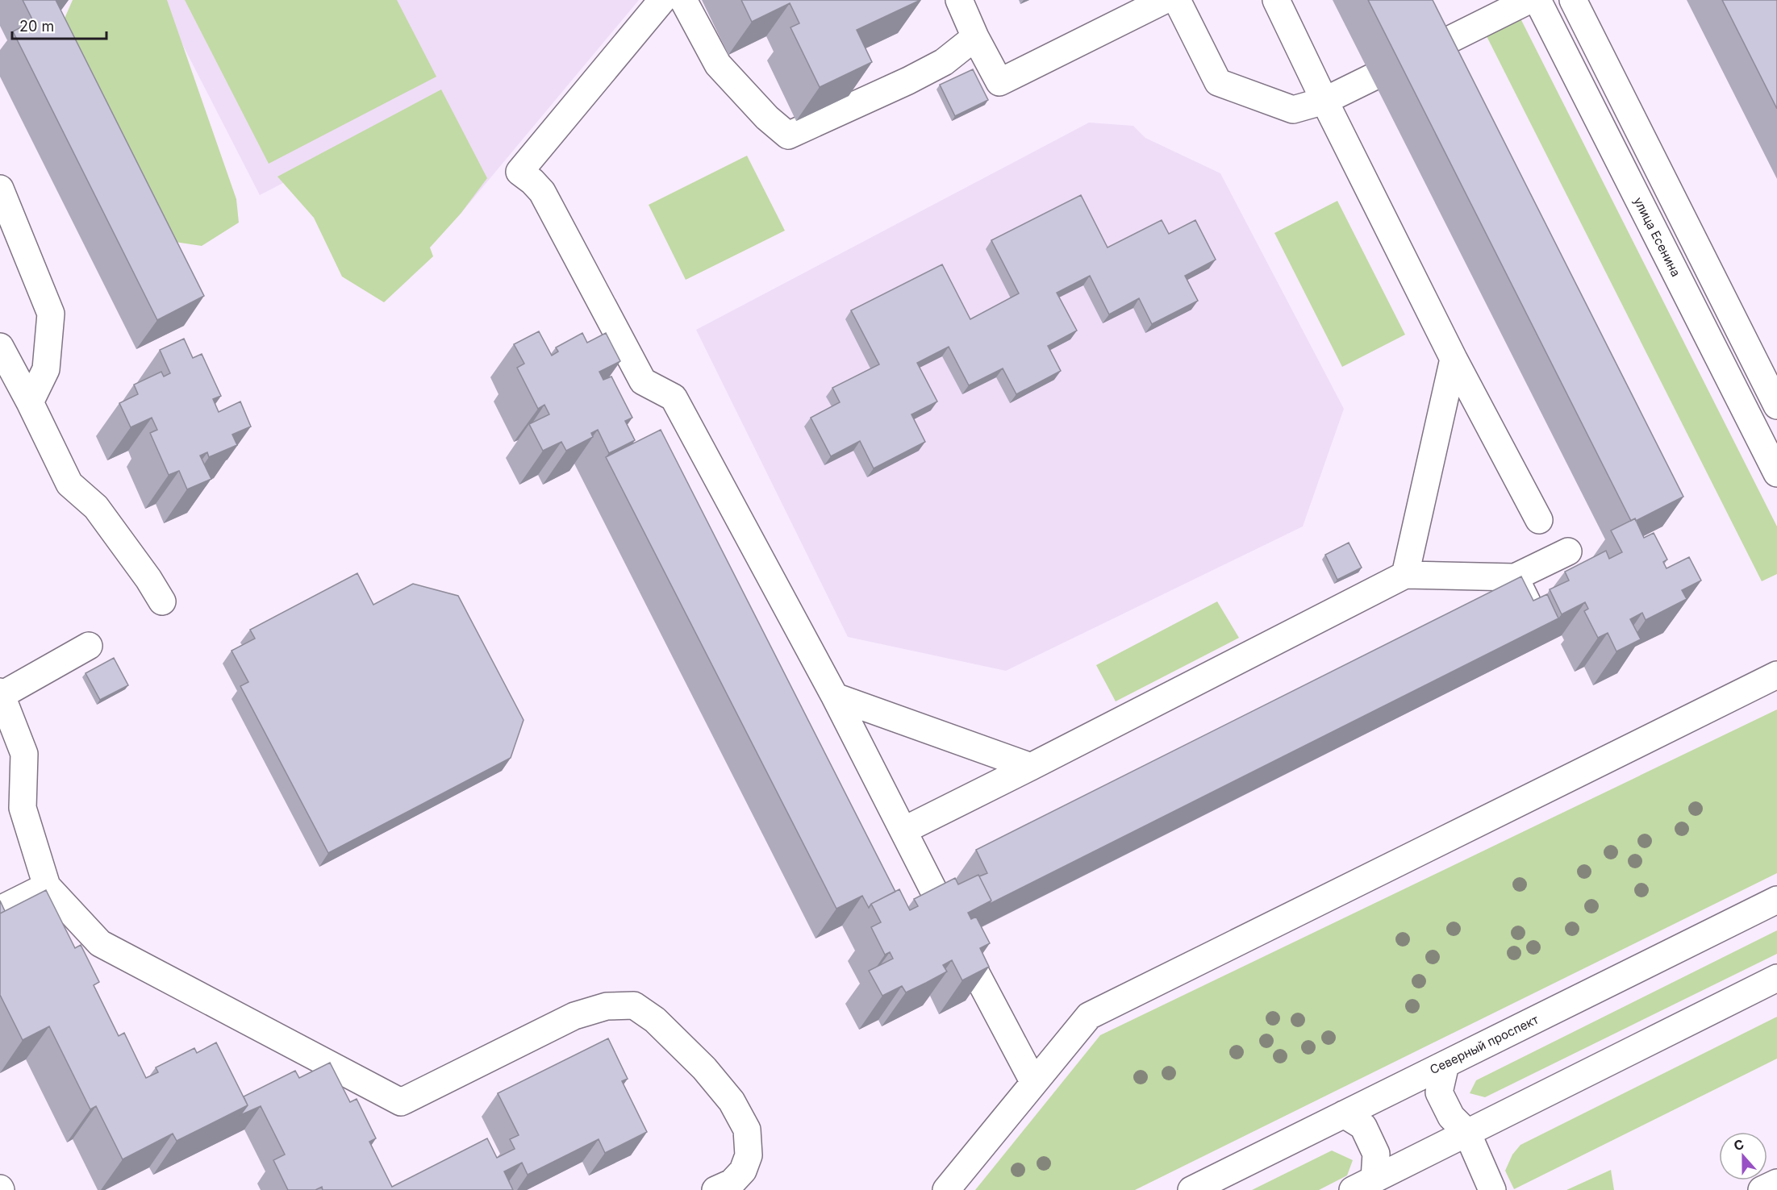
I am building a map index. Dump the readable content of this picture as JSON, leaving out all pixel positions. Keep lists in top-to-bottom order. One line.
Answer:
{"streets":{"street":["улица Есенина","Северный проспект"]},"scale_bar":"20 m","north":"top"}
